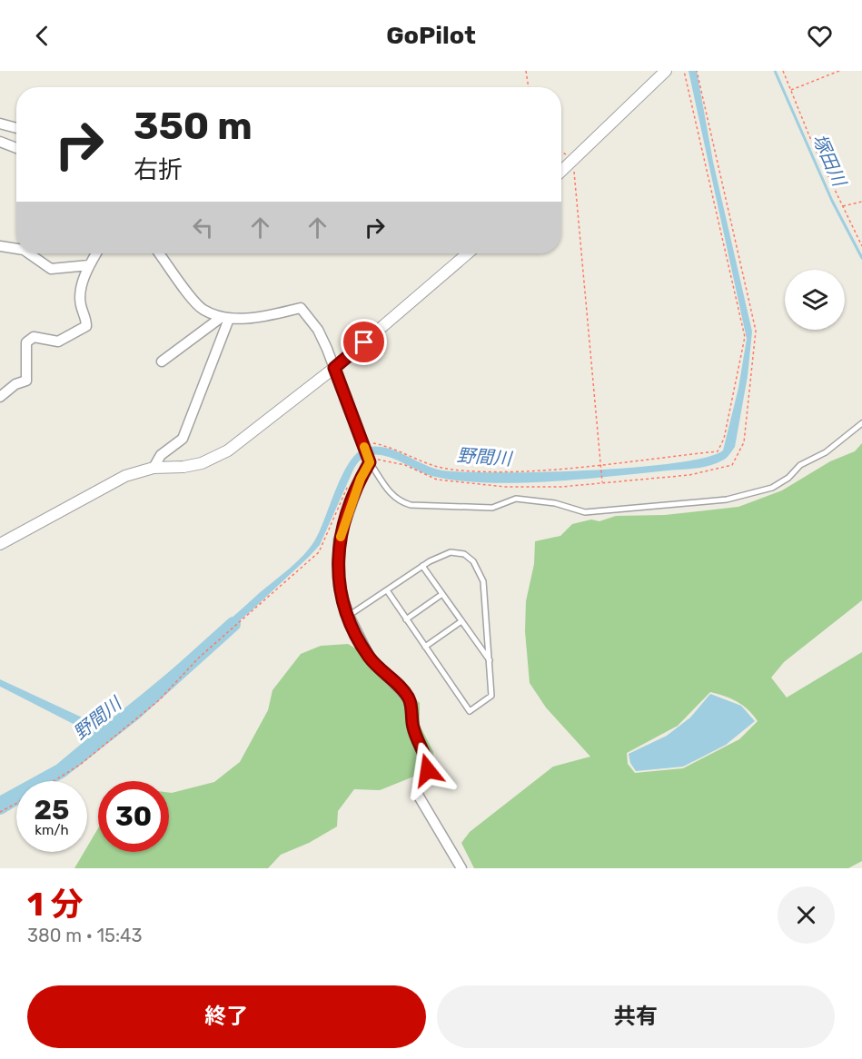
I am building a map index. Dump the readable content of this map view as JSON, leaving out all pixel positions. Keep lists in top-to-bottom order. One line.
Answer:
{"water":["塚田川","野間川"],"page":{"header":"GoPilot","turn":["350 m","右折"],"speed":"25 km/h","limit":"30","heading":["1 分","380 m · 15:43"],"buttons":["終了","共有"]}}
